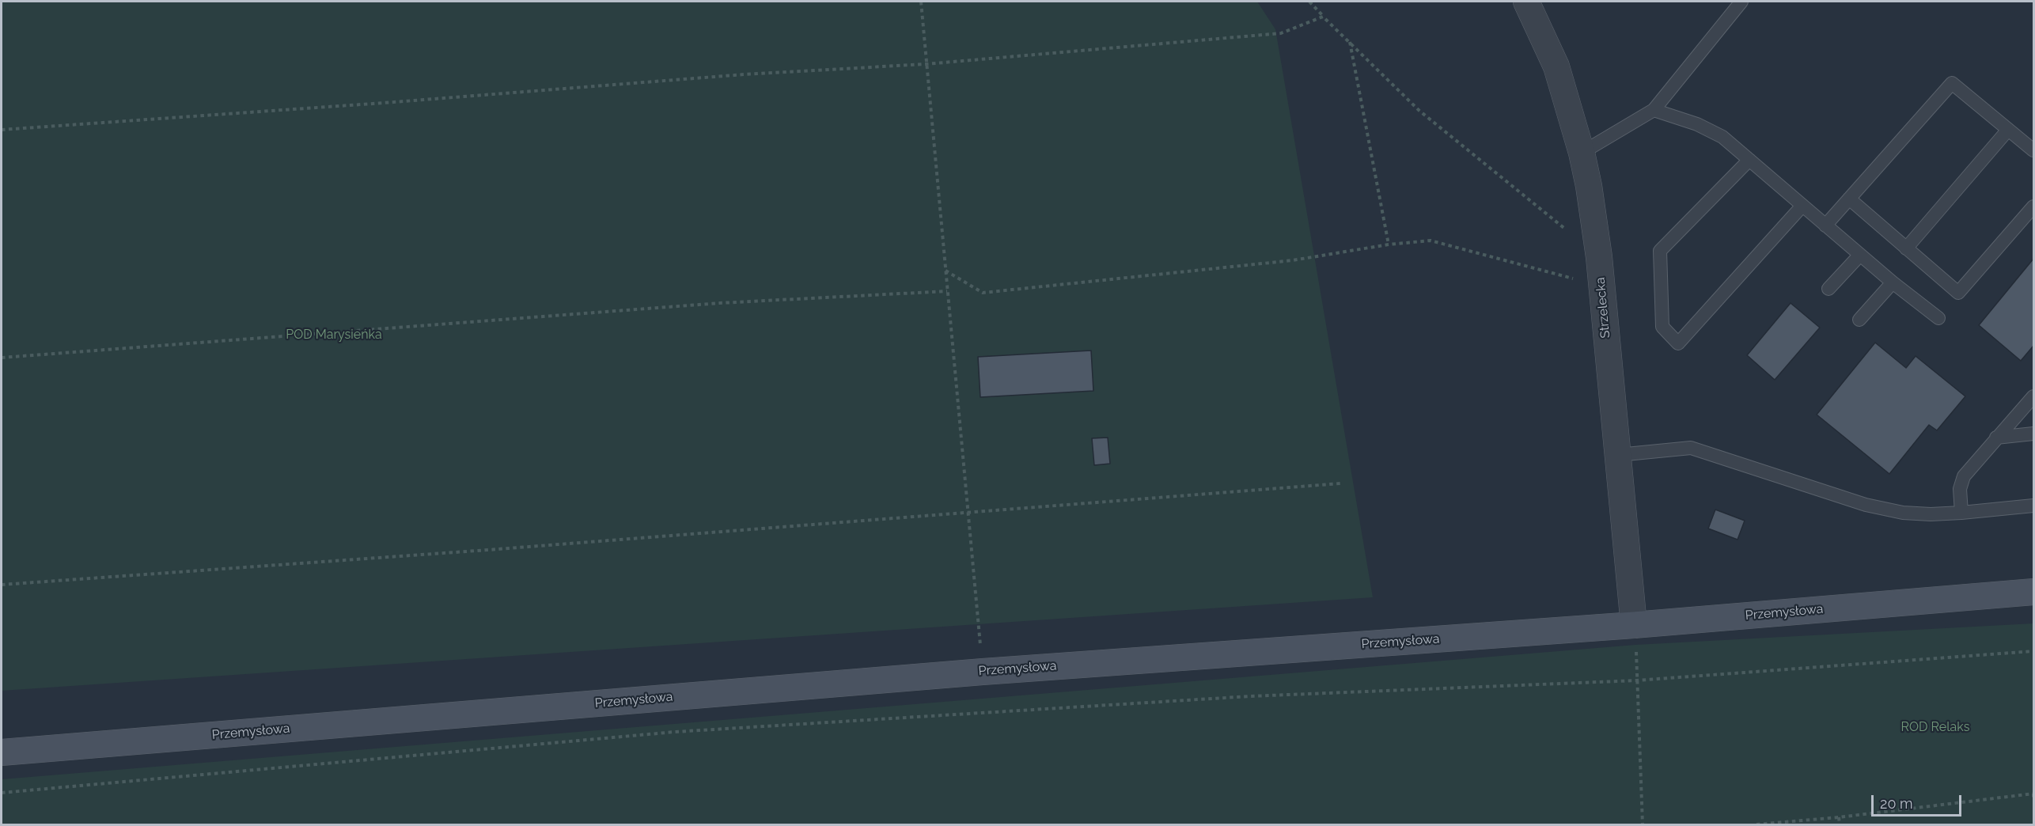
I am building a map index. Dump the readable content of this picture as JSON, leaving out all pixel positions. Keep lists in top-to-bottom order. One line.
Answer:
{"streets":{"street":["Strzelecka","Przemysłowa"]},"crossings":[["Strzelecka","Przemysłowa"]],"parks":["POD Marysieńka","ROD Relaks"],"scale_bar":"20 m"}
